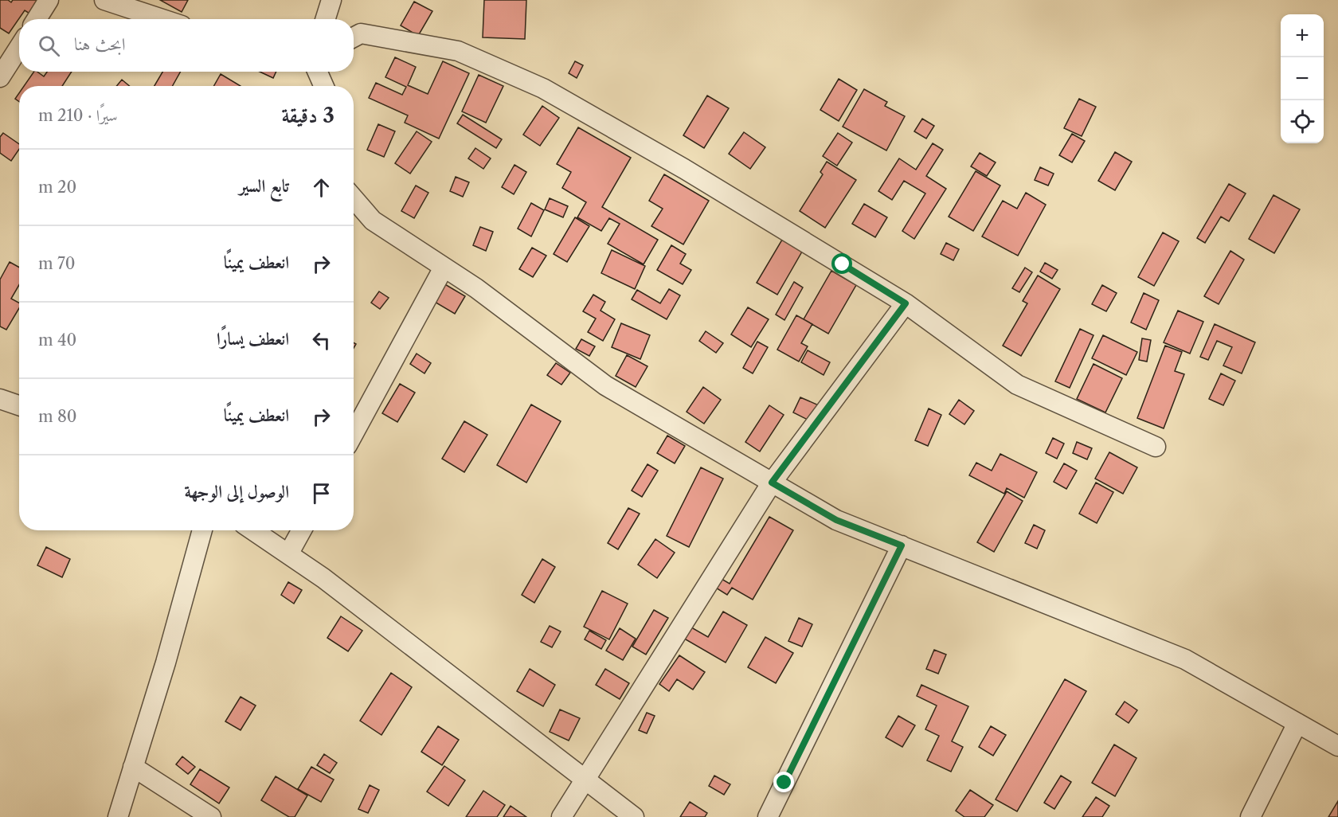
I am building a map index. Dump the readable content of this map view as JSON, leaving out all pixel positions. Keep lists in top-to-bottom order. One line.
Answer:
{"page":{"map_buttons":["+","−"],"search":"ابحث هنا","heading":["3 دقيقة","سيرًا · 210 m"],"list":[["تابع السير","20 m"],["انعطف يمينًا","70 m"],["انعطف يسارًا","40 m"],["انعطف يمينًا","80 m"],"الوصول إلى الوجهة"]}}
